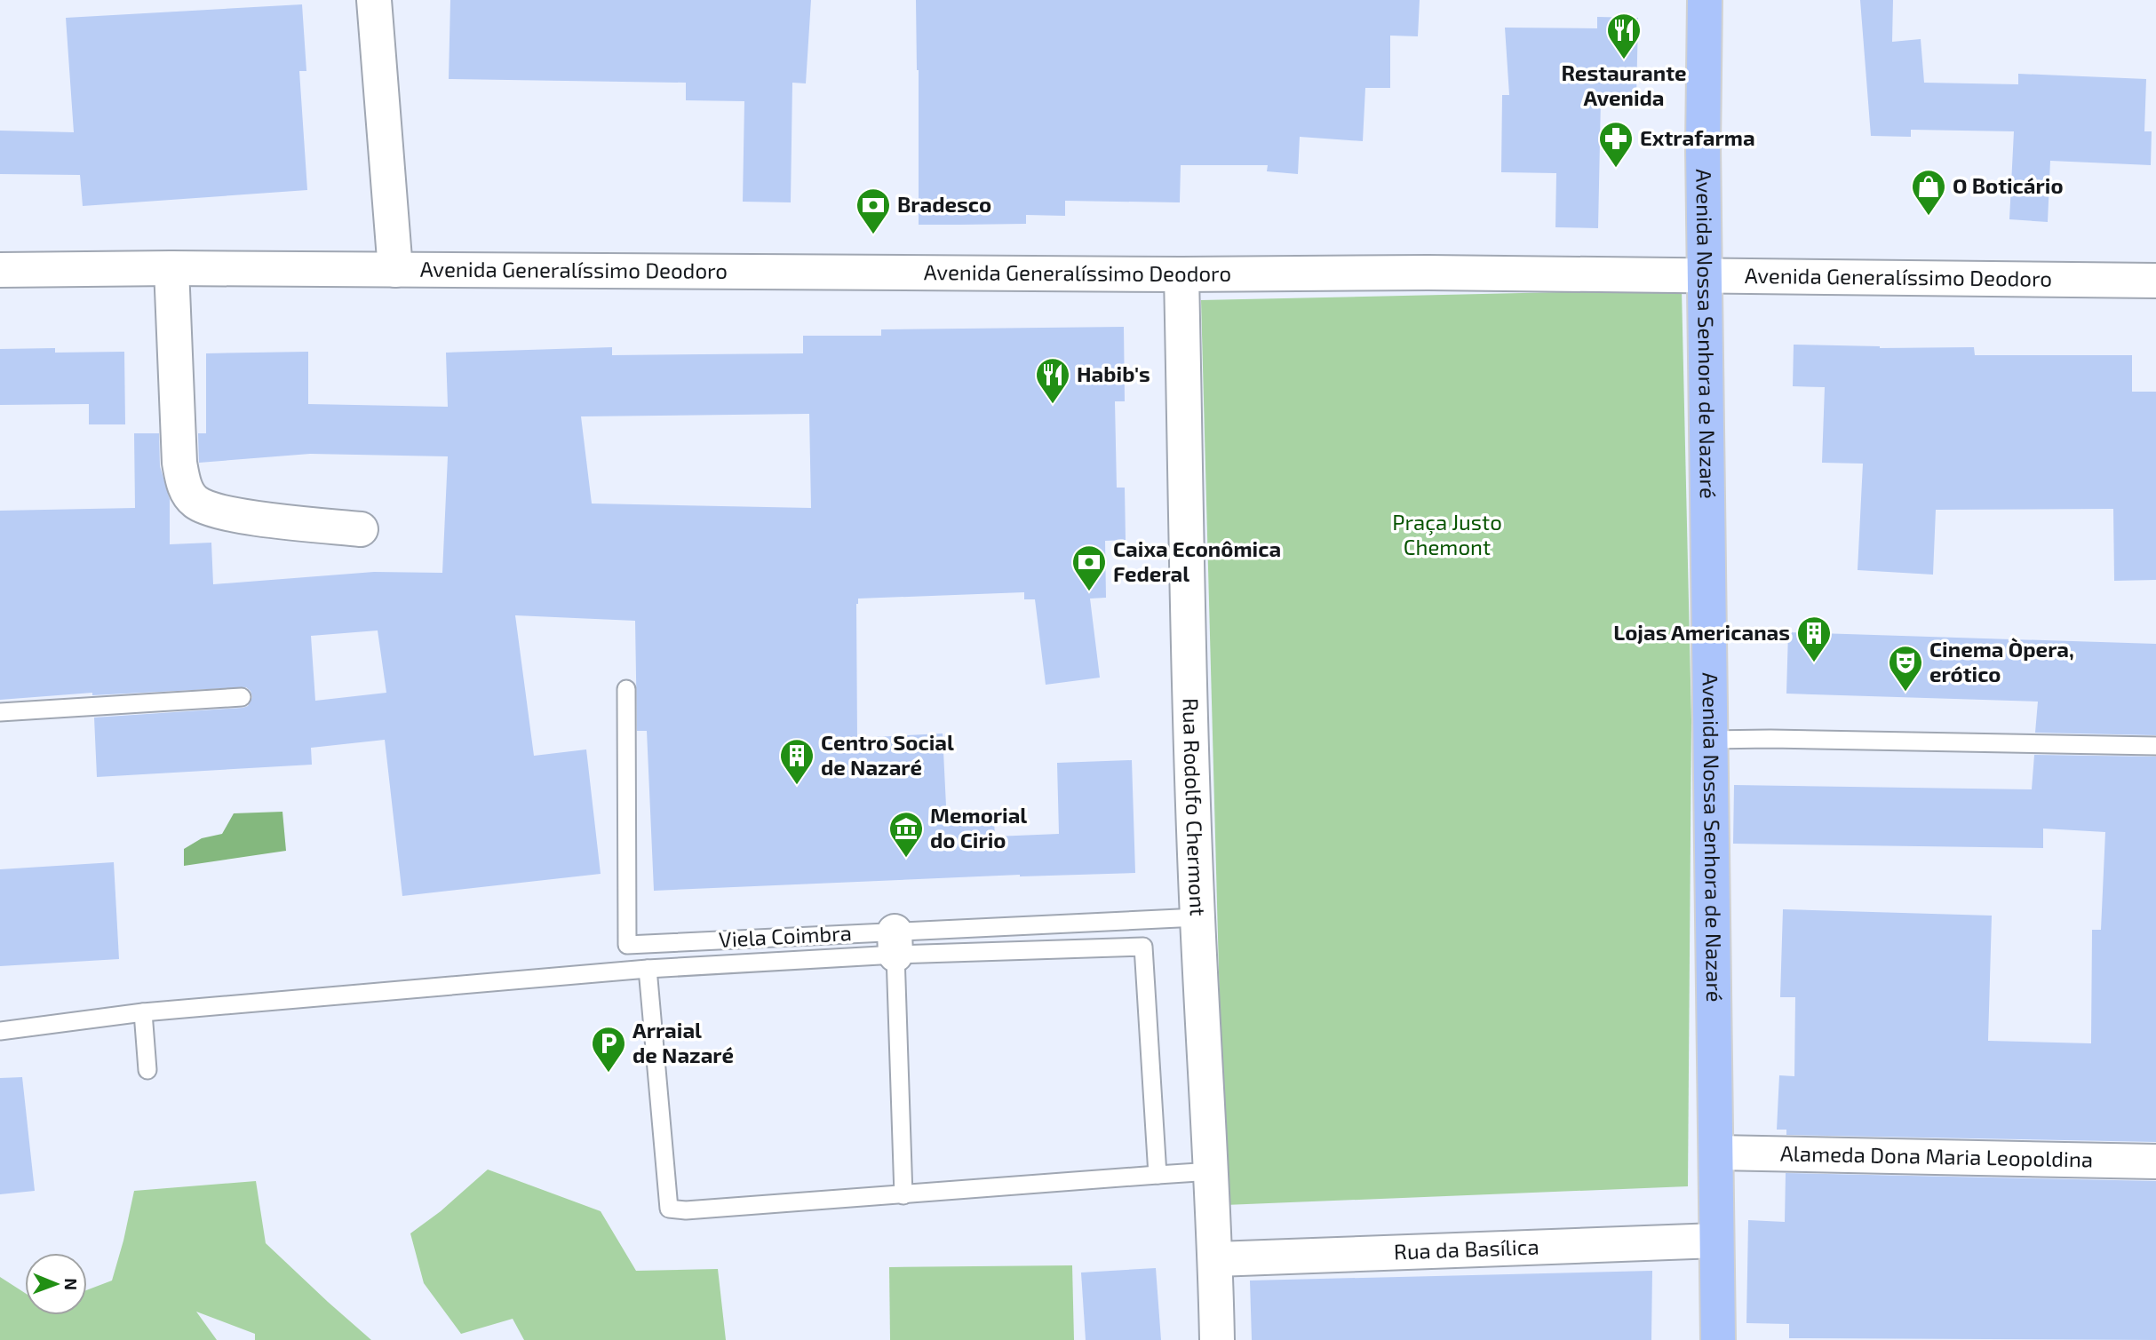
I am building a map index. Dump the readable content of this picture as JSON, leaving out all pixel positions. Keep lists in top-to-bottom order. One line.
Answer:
{"streets":{"main road":["Avenida Nossa Senhora de Nazaré"],"street":["Avenida Generalíssimo Deodoro","Rua Rodolfo Chermont","Alameda Dona Maria Leopoldina","Rua da Basílica"],"lane":["Viela Coimbra"]},"crossings":[["Avenida Generalíssimo Deodoro","Avenida Nossa Senhora de Nazaré"],["Avenida Generalíssimo Deodoro","Rua Rodolfo Chermont"],["Avenida Nossa Senhora de Nazaré","Alameda Dona Maria Leopoldina"],["Avenida Nossa Senhora de Nazaré","Rua da Basílica"],["Rua Rodolfo Chermont","Viela Coimbra"],["Rua Rodolfo Chermont","Rua da Basílica"]],"parks":["Praça Justo Chemont"],"places":{"restaurant":["Restaurante Avenida","Habib's"],"pharmacy":["Extrafarma"],"shop":["O Boticário"],"bank":["Bradesco","Caixa Econômica Federal"],"building":["Lojas Americanas","Centro Social de Nazaré"],"theatre":["Cinema Òpera, erótico"],"museum":["Memorial do Cirio"],"parking":["Arraial de Nazaré"]},"north":"right"}
